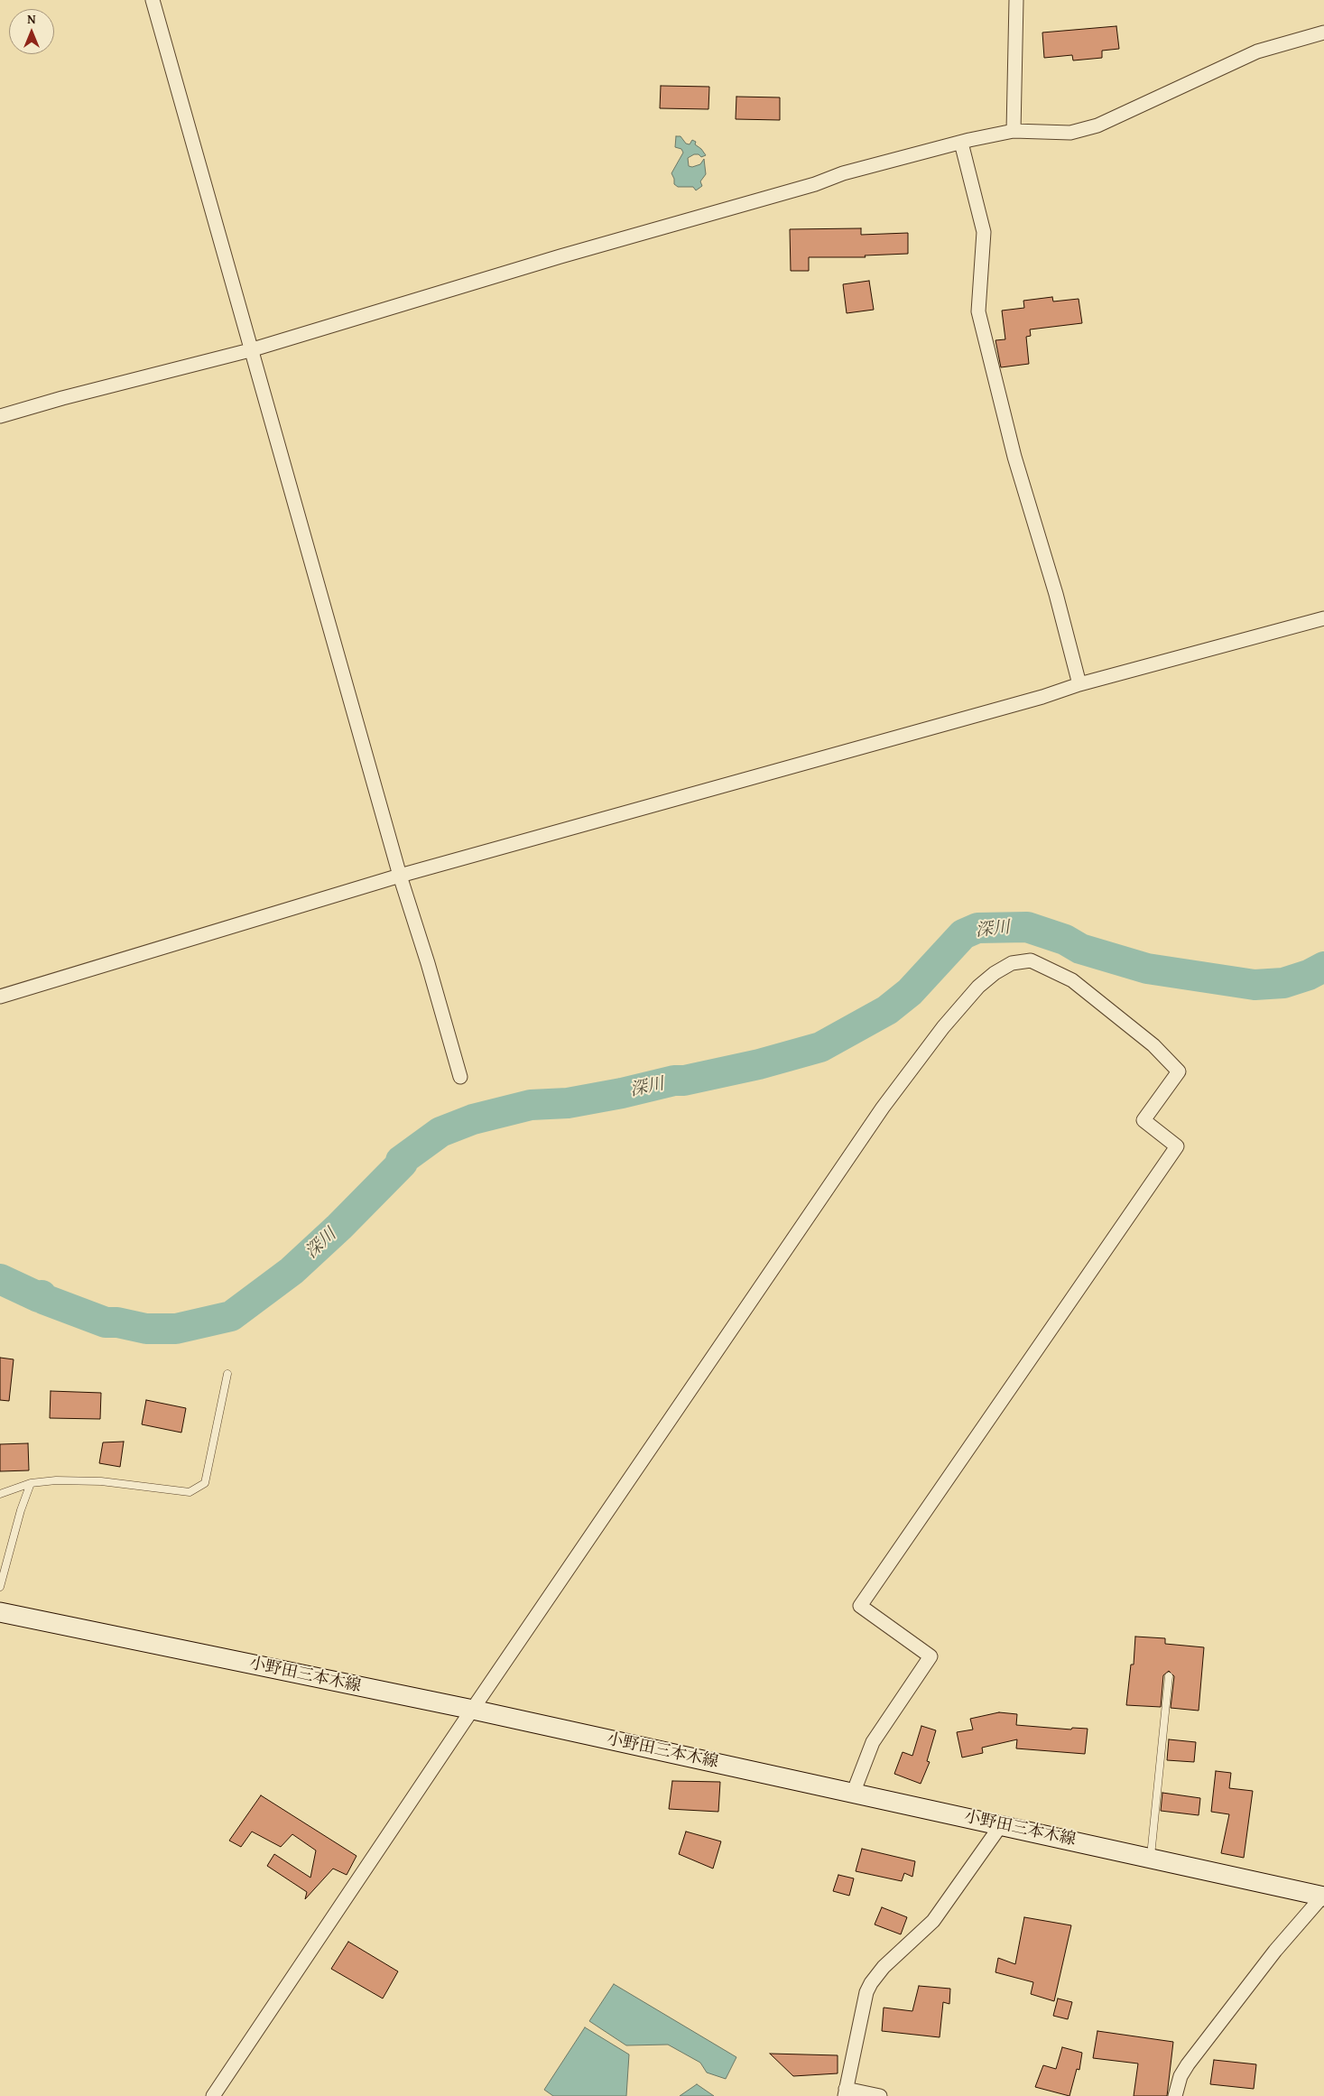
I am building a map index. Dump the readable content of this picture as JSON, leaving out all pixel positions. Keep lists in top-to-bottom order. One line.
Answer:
{"streets":{"main road":["小野田三本木線"]},"water":["深川"],"north":"top"}
